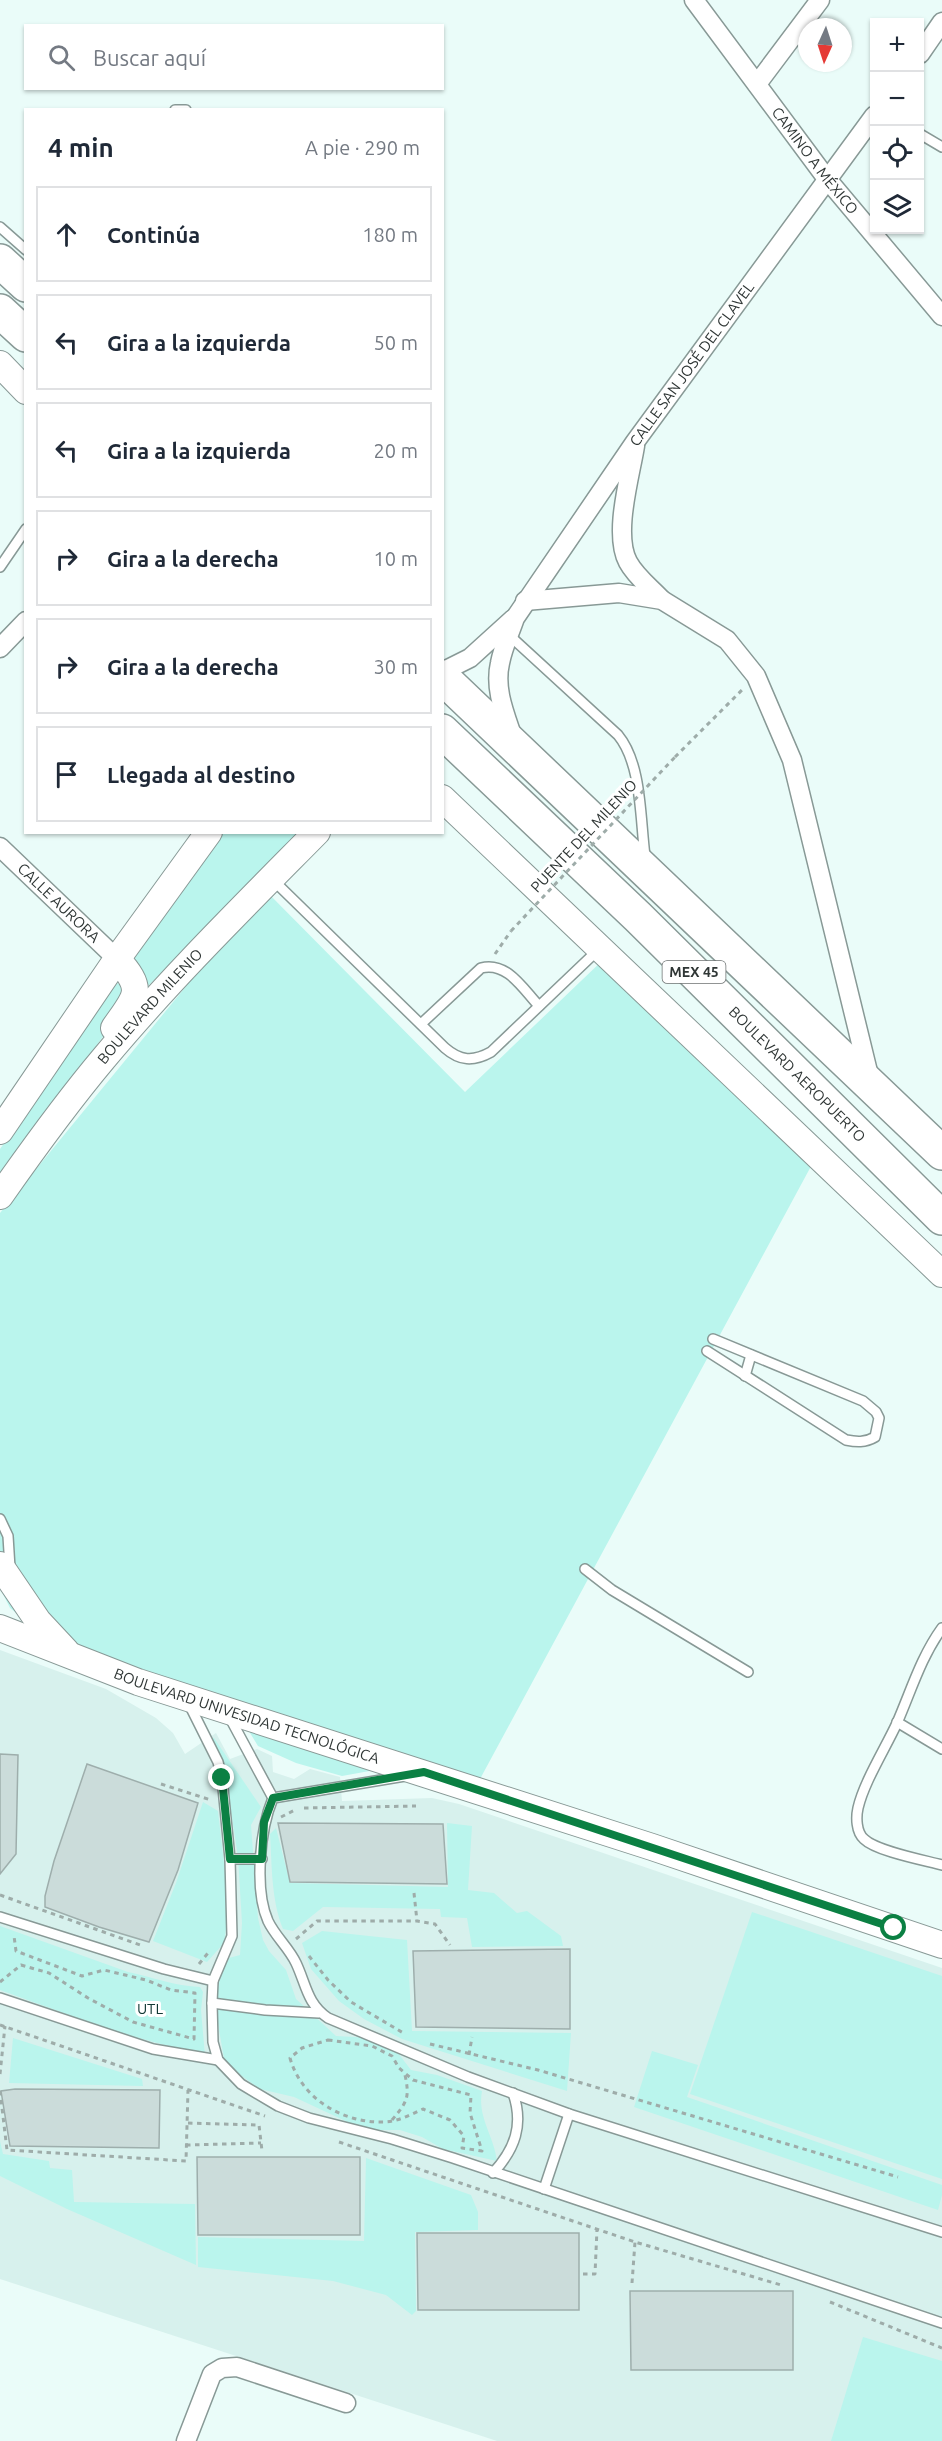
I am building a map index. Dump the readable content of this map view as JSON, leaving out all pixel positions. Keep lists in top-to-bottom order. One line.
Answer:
{"streets":{"highway":["MEX 45","BOULEVARD AEROPUERTO"],"street":["CAMINO A MÉXICO","CALLE SAN JOSÉ DEL CLAVEL","CALLE AURORA","BOULEVARD MILENIO","BOULEVARD UNIVESIDAD TECNOLÓGICA"],"path":["PUENTE DEL MILENIO"]},"crossings":[["CAMINO A MÉXICO","CALLE SAN JOSÉ DEL CLAVEL"],["CALLE SAN JOSÉ DEL CLAVEL","MEX 45"]],"parks":["UTL"],"north":"bottom","page":{"map_buttons":["+","−"],"search":"Buscar aquí","heading":["4 min","A pie · 290 m"],"list":[["Continúa","180 m"],["Gira a la izquierda","50 m"],["Gira a la izquierda","20 m"],["Gira a la derecha","10 m"],["Gira a la derecha","30 m"],"Llegada al destino"]}}
